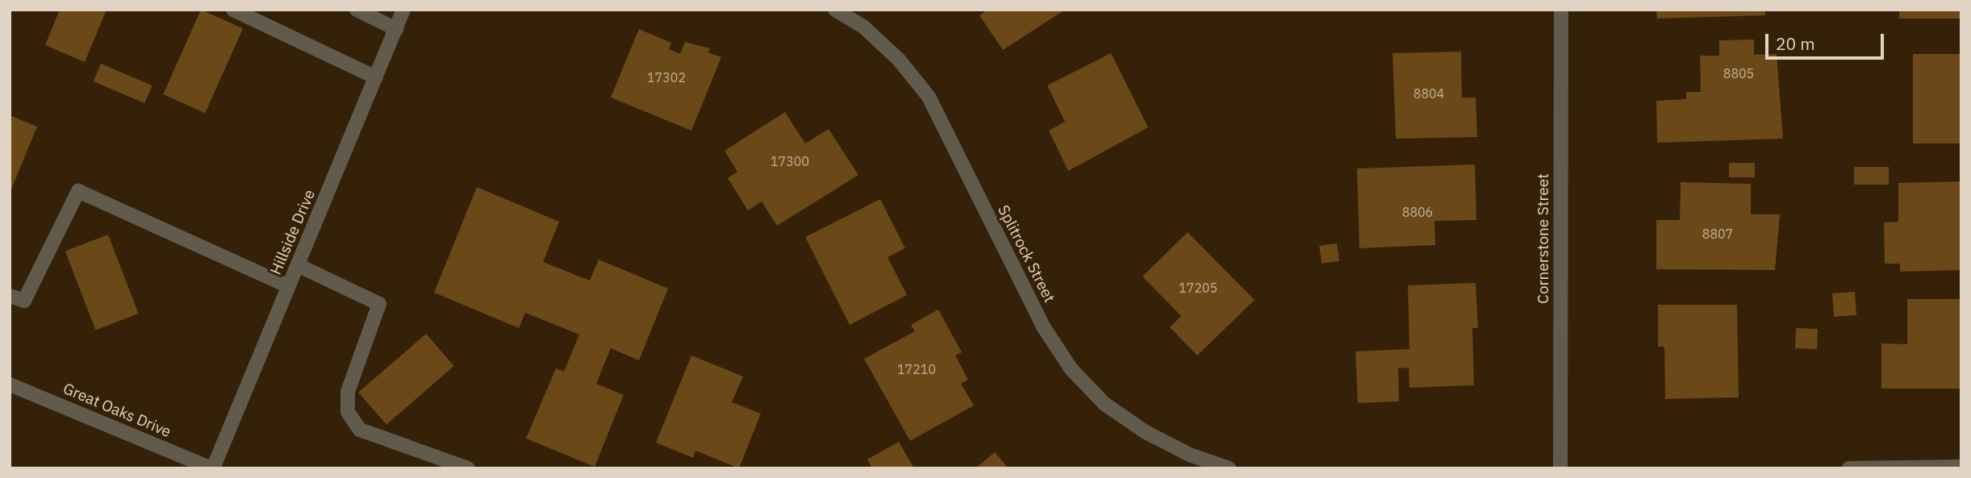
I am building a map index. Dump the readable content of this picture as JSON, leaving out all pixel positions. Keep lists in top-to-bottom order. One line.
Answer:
{"streets":{"street":["Hillside Drive","Cornerstone Street","Splitrock Street","Great Oaks Drive"]},"crossings":[["Hillside Drive","Great Oaks Drive"]],"house_numbers":["8805","17302","8804","17300","8806","8807","17205","17210"],"scale_bar":"20 m"}
